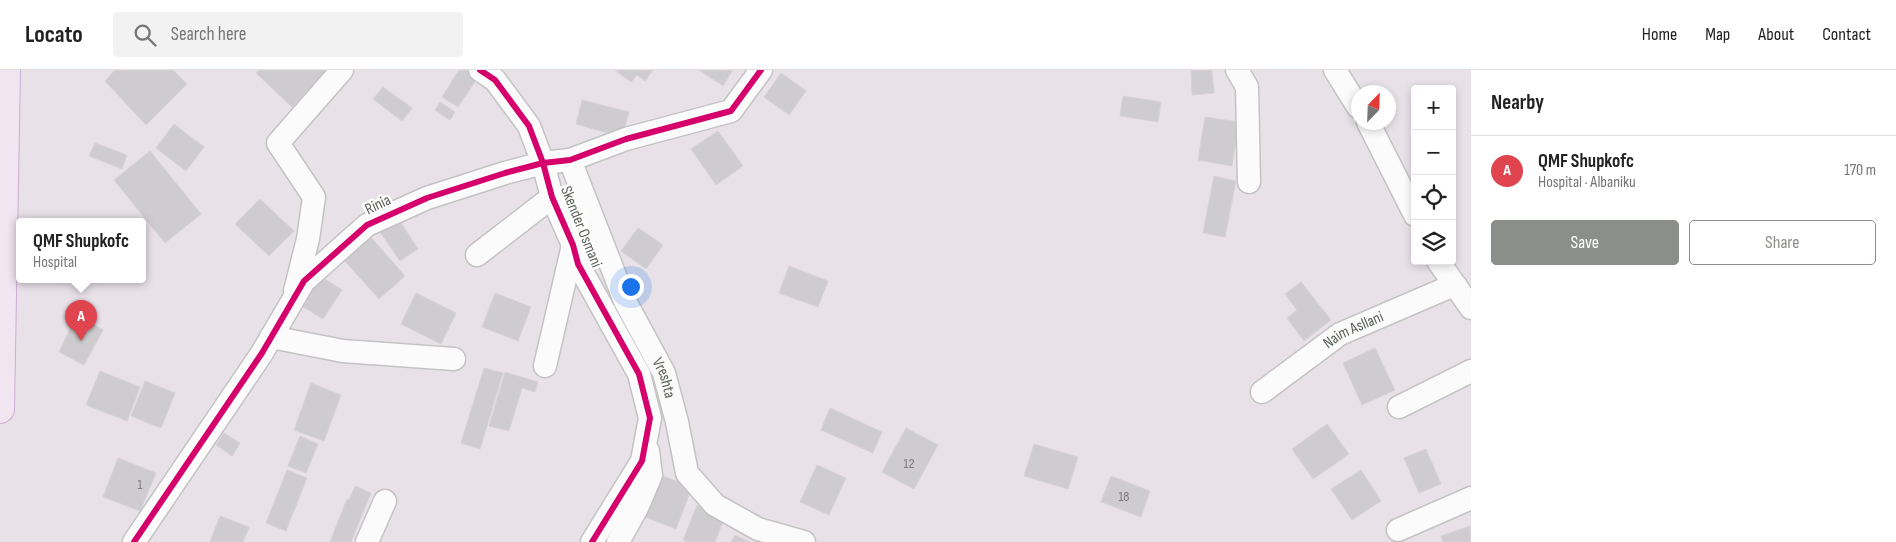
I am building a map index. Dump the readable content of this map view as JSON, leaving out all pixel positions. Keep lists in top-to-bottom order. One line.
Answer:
{"streets":{"street":["Rinia","Skender Osmani","Naim Asllani","Vreshta"]},"crossings":[["Rinia","Skender Osmani"],["Rinia","Vreshta"]],"house_numbers":["12","1","18"],"north":"top right","page":{"header":"Locato","search":"Search here","nav":["Home","Map","About","Contact"],"heading":"Nearby","map_buttons":["+","−"],"list":[{"mark":"A","name":"QMF Shupkofc","note":"Hospital · Albaniku","value":"170 m"}],"buttons":["Save","Share"],"popup":["QMF Shupkofc","Hospital"],"pins":"A"}}
